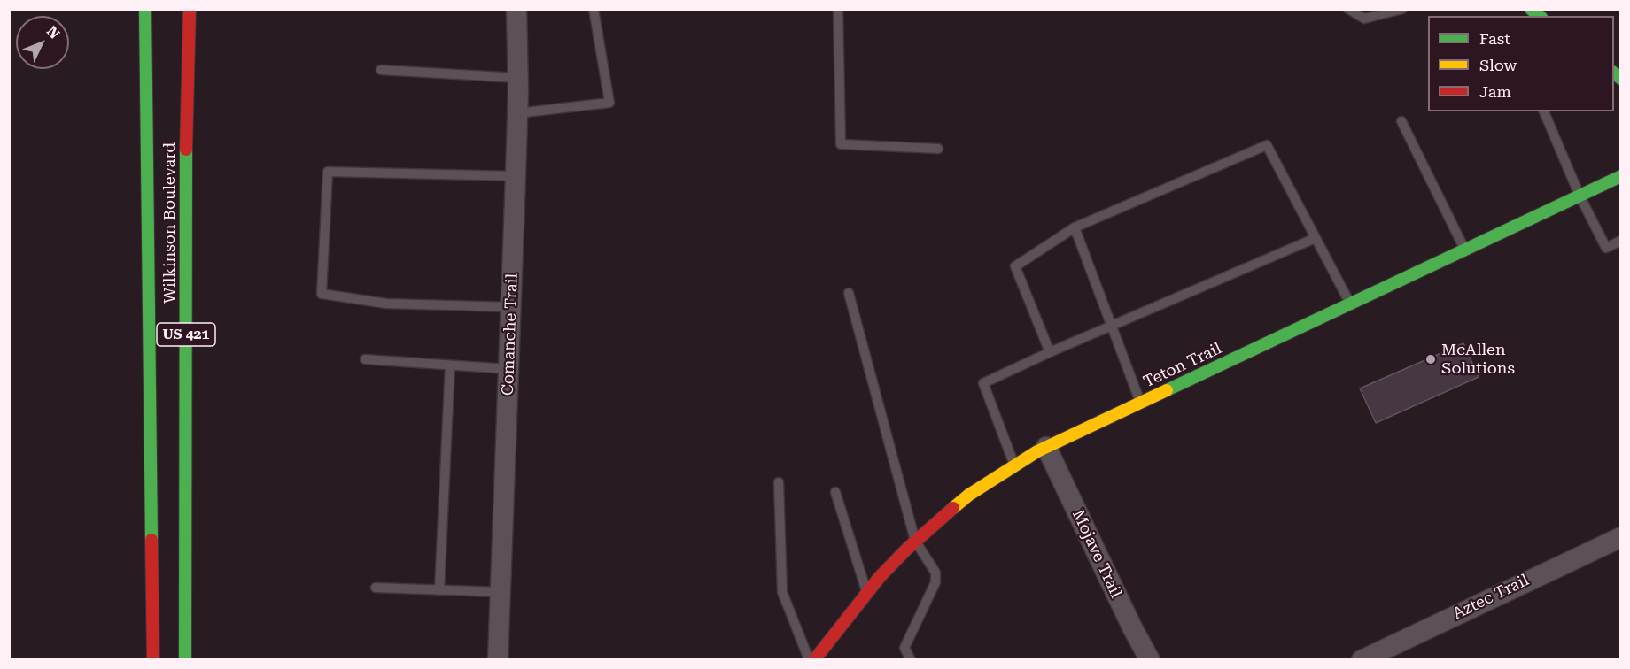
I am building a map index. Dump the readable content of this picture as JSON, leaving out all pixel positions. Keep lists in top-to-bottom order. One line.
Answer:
{"streets":{"main road":["Wilkinson Boulevard","US 421","Teton Trail"],"street":["Comanche Trail","Mojave Trail","Aztec Trail"]},"crossings":[["Teton Trail","Mojave Trail"]],"places":["McAllen Solutions"],"legend":["Fast","Slow","Jam"],"north":"top right"}
